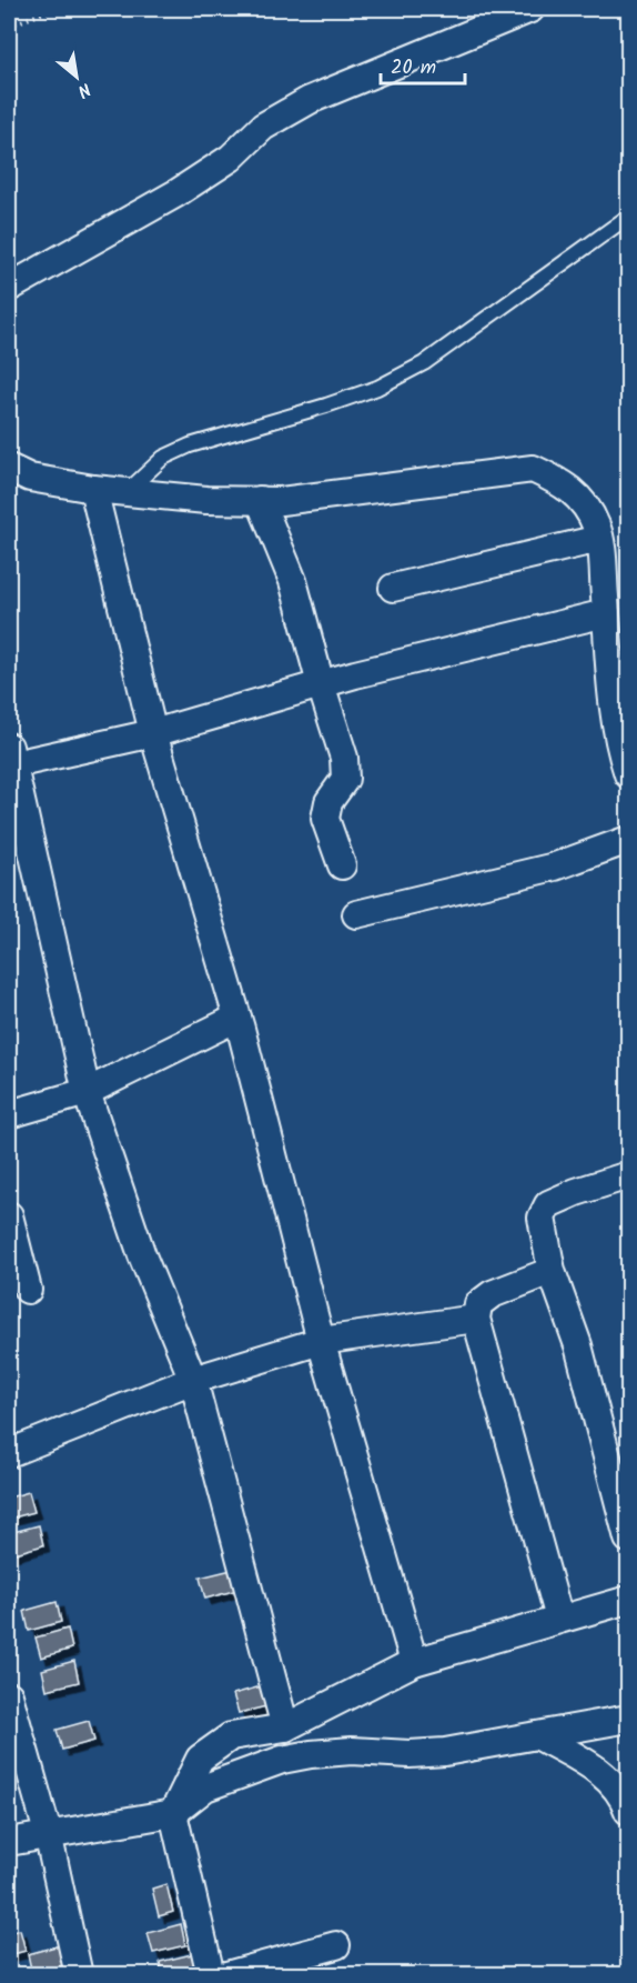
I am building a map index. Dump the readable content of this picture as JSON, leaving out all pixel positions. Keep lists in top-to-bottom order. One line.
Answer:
{"scale_bar":"20 m","north":"bottom right"}
